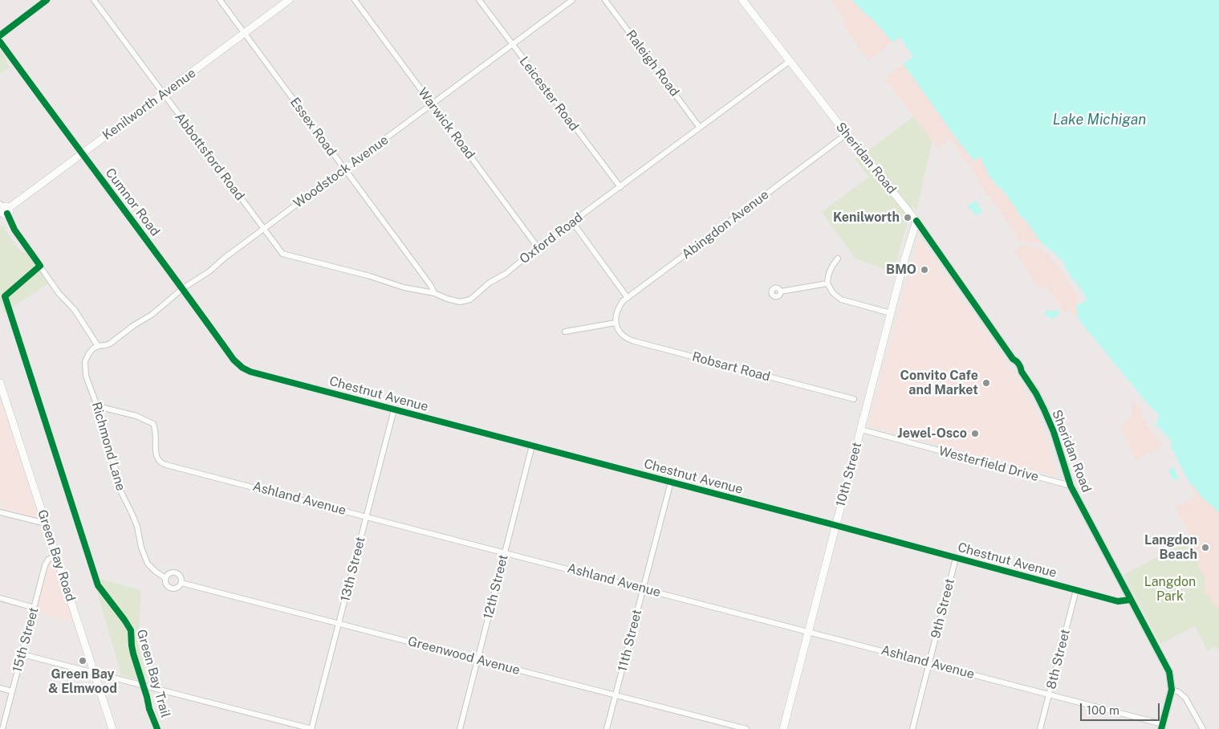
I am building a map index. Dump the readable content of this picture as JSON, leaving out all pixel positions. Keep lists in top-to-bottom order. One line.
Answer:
{"streets":{"street":["Raleigh Road","Leicester Road","Kenilworth Avenue","Warwick Road","Essex Road","Abbottsford Road","Sheridan Road","Woodstock Avenue","Cumnor Road","Abingdon Avenue","Oxford Road","Robsart Road","Chestnut Avenue","Richmond Lane","Westerfield Drive","10th Street","Ashland Avenue","Green Bay Road","13th Street","12th Street","9th Street","15th Street","11th Street","Greenwood Avenue","8th Street"],"cycle path":["Green Bay Trail"]},"crossings":[["Raleigh Road","Oxford Road"],["Leicester Road","Woodstock Avenue"],["Leicester Road","Oxford Road"],["Kenilworth Avenue","Essex Road"],["Kenilworth Avenue","Abbottsford Road"],["Kenilworth Avenue","Cumnor Road"],["Warwick Road","Woodstock Avenue"],["Warwick Road","Oxford Road"],["Essex Road","Woodstock Avenue"],["Essex Road","Oxford Road"],["Abbottsford Road","Woodstock Avenue"],["Abbottsford Road","Oxford Road"],["Sheridan Road","Abingdon Avenue"],["Sheridan Road","Oxford Road"],["Sheridan Road","Chestnut Avenue"],["Sheridan Road","Westerfield Drive"],["Sheridan Road","10th Street"],["Sheridan Road","Ashland Avenue"],["Woodstock Avenue","Cumnor Road"],["Woodstock Avenue","Richmond Lane"],["Cumnor Road","Chestnut Avenue"],["Abingdon Avenue","Robsart Road"],["Chestnut Avenue","10th Street"],["Chestnut Avenue","13th Street"],["Chestnut Avenue","12th Street"],["Chestnut Avenue","9th Street"],["Chestnut Avenue","11th Street"],["Chestnut Avenue","8th Street"],["Richmond Lane","Ashland Avenue"],["Richmond Lane","Greenwood Avenue"],["Westerfield Drive","10th Street"],["10th Street","Ashland Avenue"],["Ashland Avenue","13th Street"],["Ashland Avenue","12th Street"],["Ashland Avenue","9th Street"],["Ashland Avenue","11th Street"],["Ashland Avenue","8th Street"],["Green Bay Road","15th Street"],["13th Street","Greenwood Avenue"],["12th Street","Greenwood Avenue"],["11th Street","Greenwood Avenue"]],"water":["Lake Michigan"],"parks":["Langdon Park"],"places":["Kenilworth","BMO","Convito Cafe and Market","Jewel-Osco","Langdon Beach","Green Bay & Elmwood"],"scale_bar":"100 m"}
